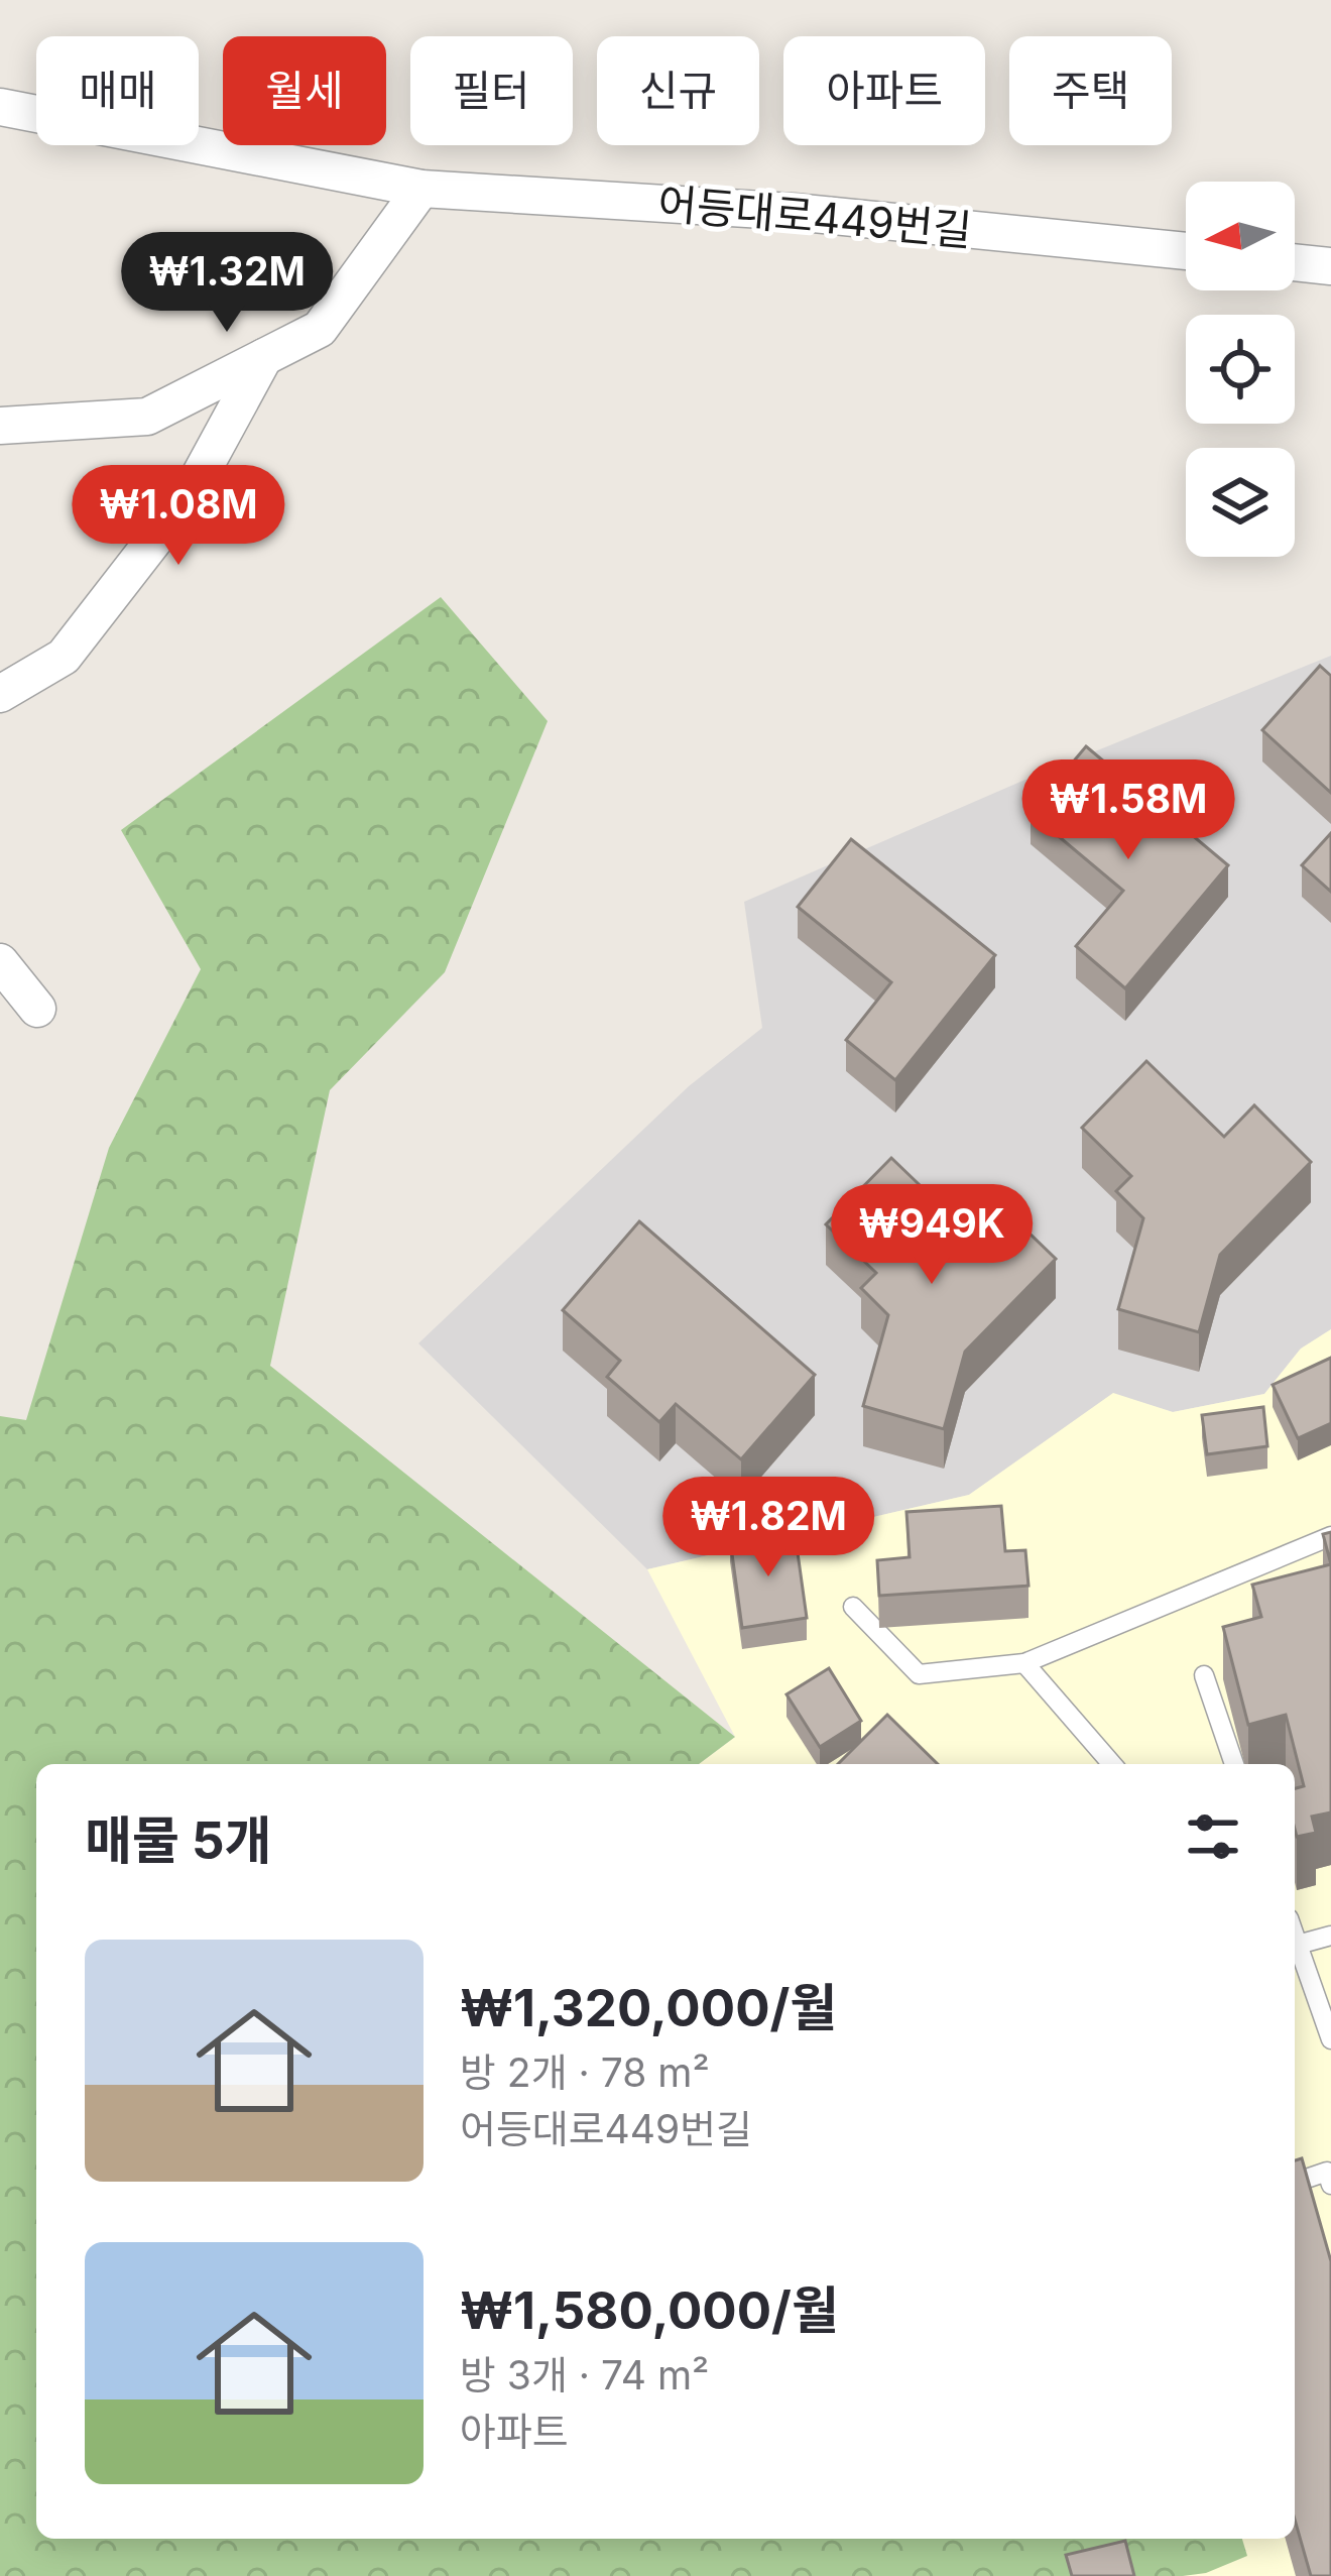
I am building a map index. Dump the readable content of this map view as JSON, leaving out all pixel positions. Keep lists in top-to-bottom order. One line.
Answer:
{"streets":{"street":["어등대로449번길"]},"north":"left","page":{"chip":["매매","월세","필터","신규","아파트","주택"],"price":["₩1.32M","₩1.08M","₩1.58M","₩949K","₩1.82M"],"heading":"매물 5개","list":[{"name":"₩1,320,000/월","note":"방 2개 · 78 m² · 어등대로449번길"},{"name":"₩1,580,000/월","note":"방 3개 · 74 m² · 아파트"}]}}
